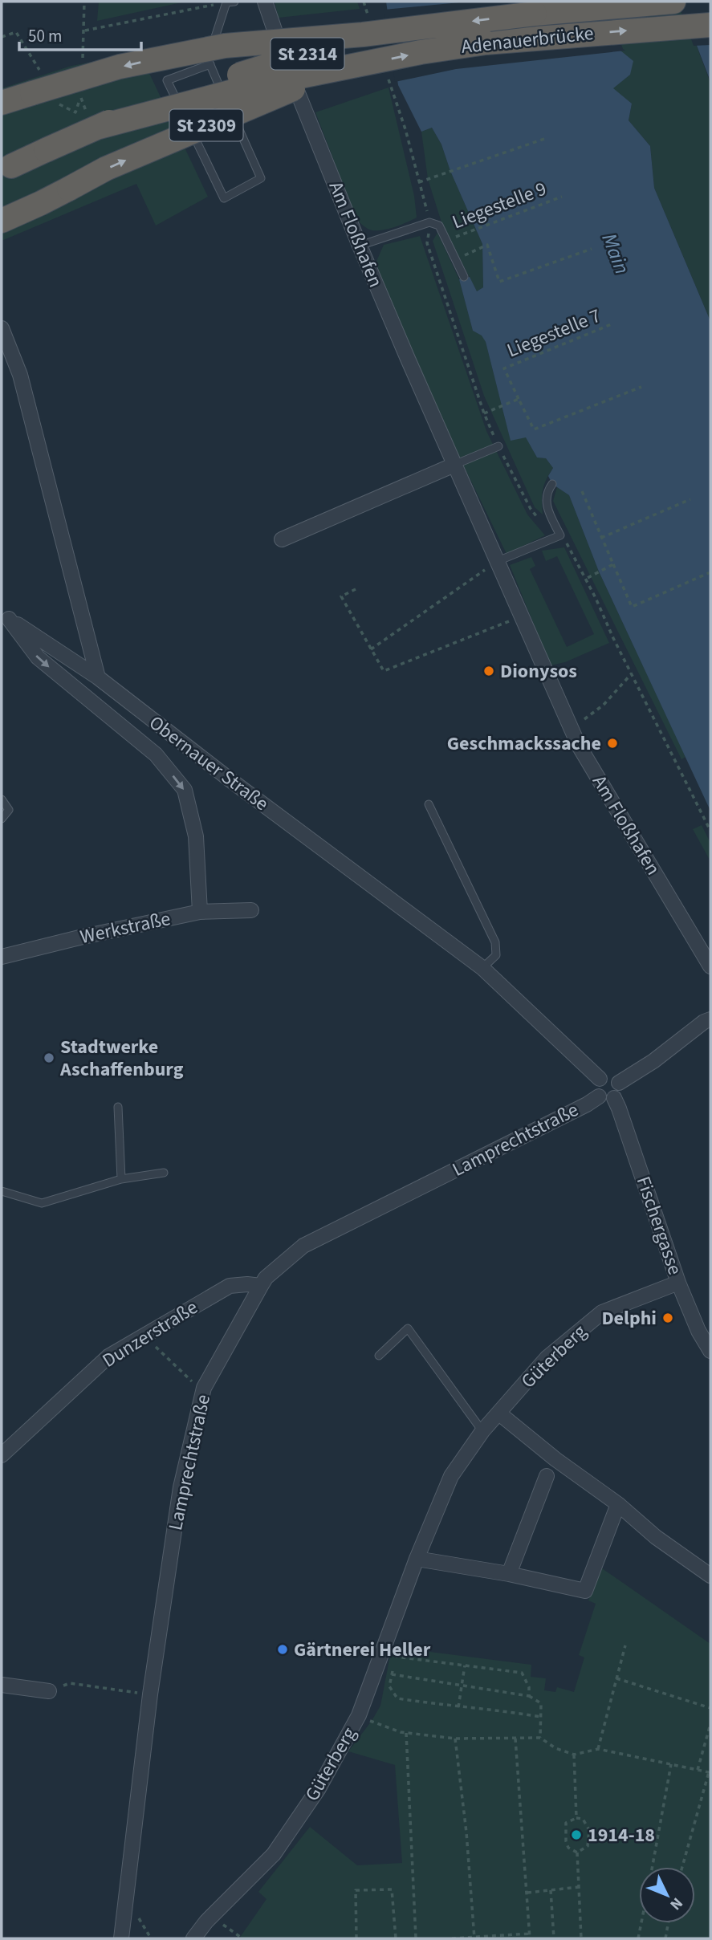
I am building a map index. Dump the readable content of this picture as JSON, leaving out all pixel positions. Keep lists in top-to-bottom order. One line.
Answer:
{"streets":{"highway":["Adenauerbrücke","St 2314","St 2309"],"street":["Am Floßhafen","Obernauer Straße","Werkstraße","Lamprechtstraße","Fischergasse","Dunzerstraße","Güterberg"],"path":["Liegestelle 9","Liegestelle 7"]},"crossings":[["Adenauerbrücke","St 2314"],["Adenauerbrücke","St 2309"],["St 2314","St 2309"],["Obernauer Straße","Werkstraße"],["Obernauer Straße","Lamprechtstraße"],["Obernauer Straße","Fischergasse"],["Lamprechtstraße","Fischergasse"],["Lamprechtstraße","Dunzerstraße"],["Fischergasse","Güterberg"]],"water":["Main"],"places":["Dionysos","Geschmackssache","Stadtwerke Aschaffenburg","Delphi","Gärtnerei Heller","1914-18"],"scale_bar":"50 m","north":"bottom right"}
